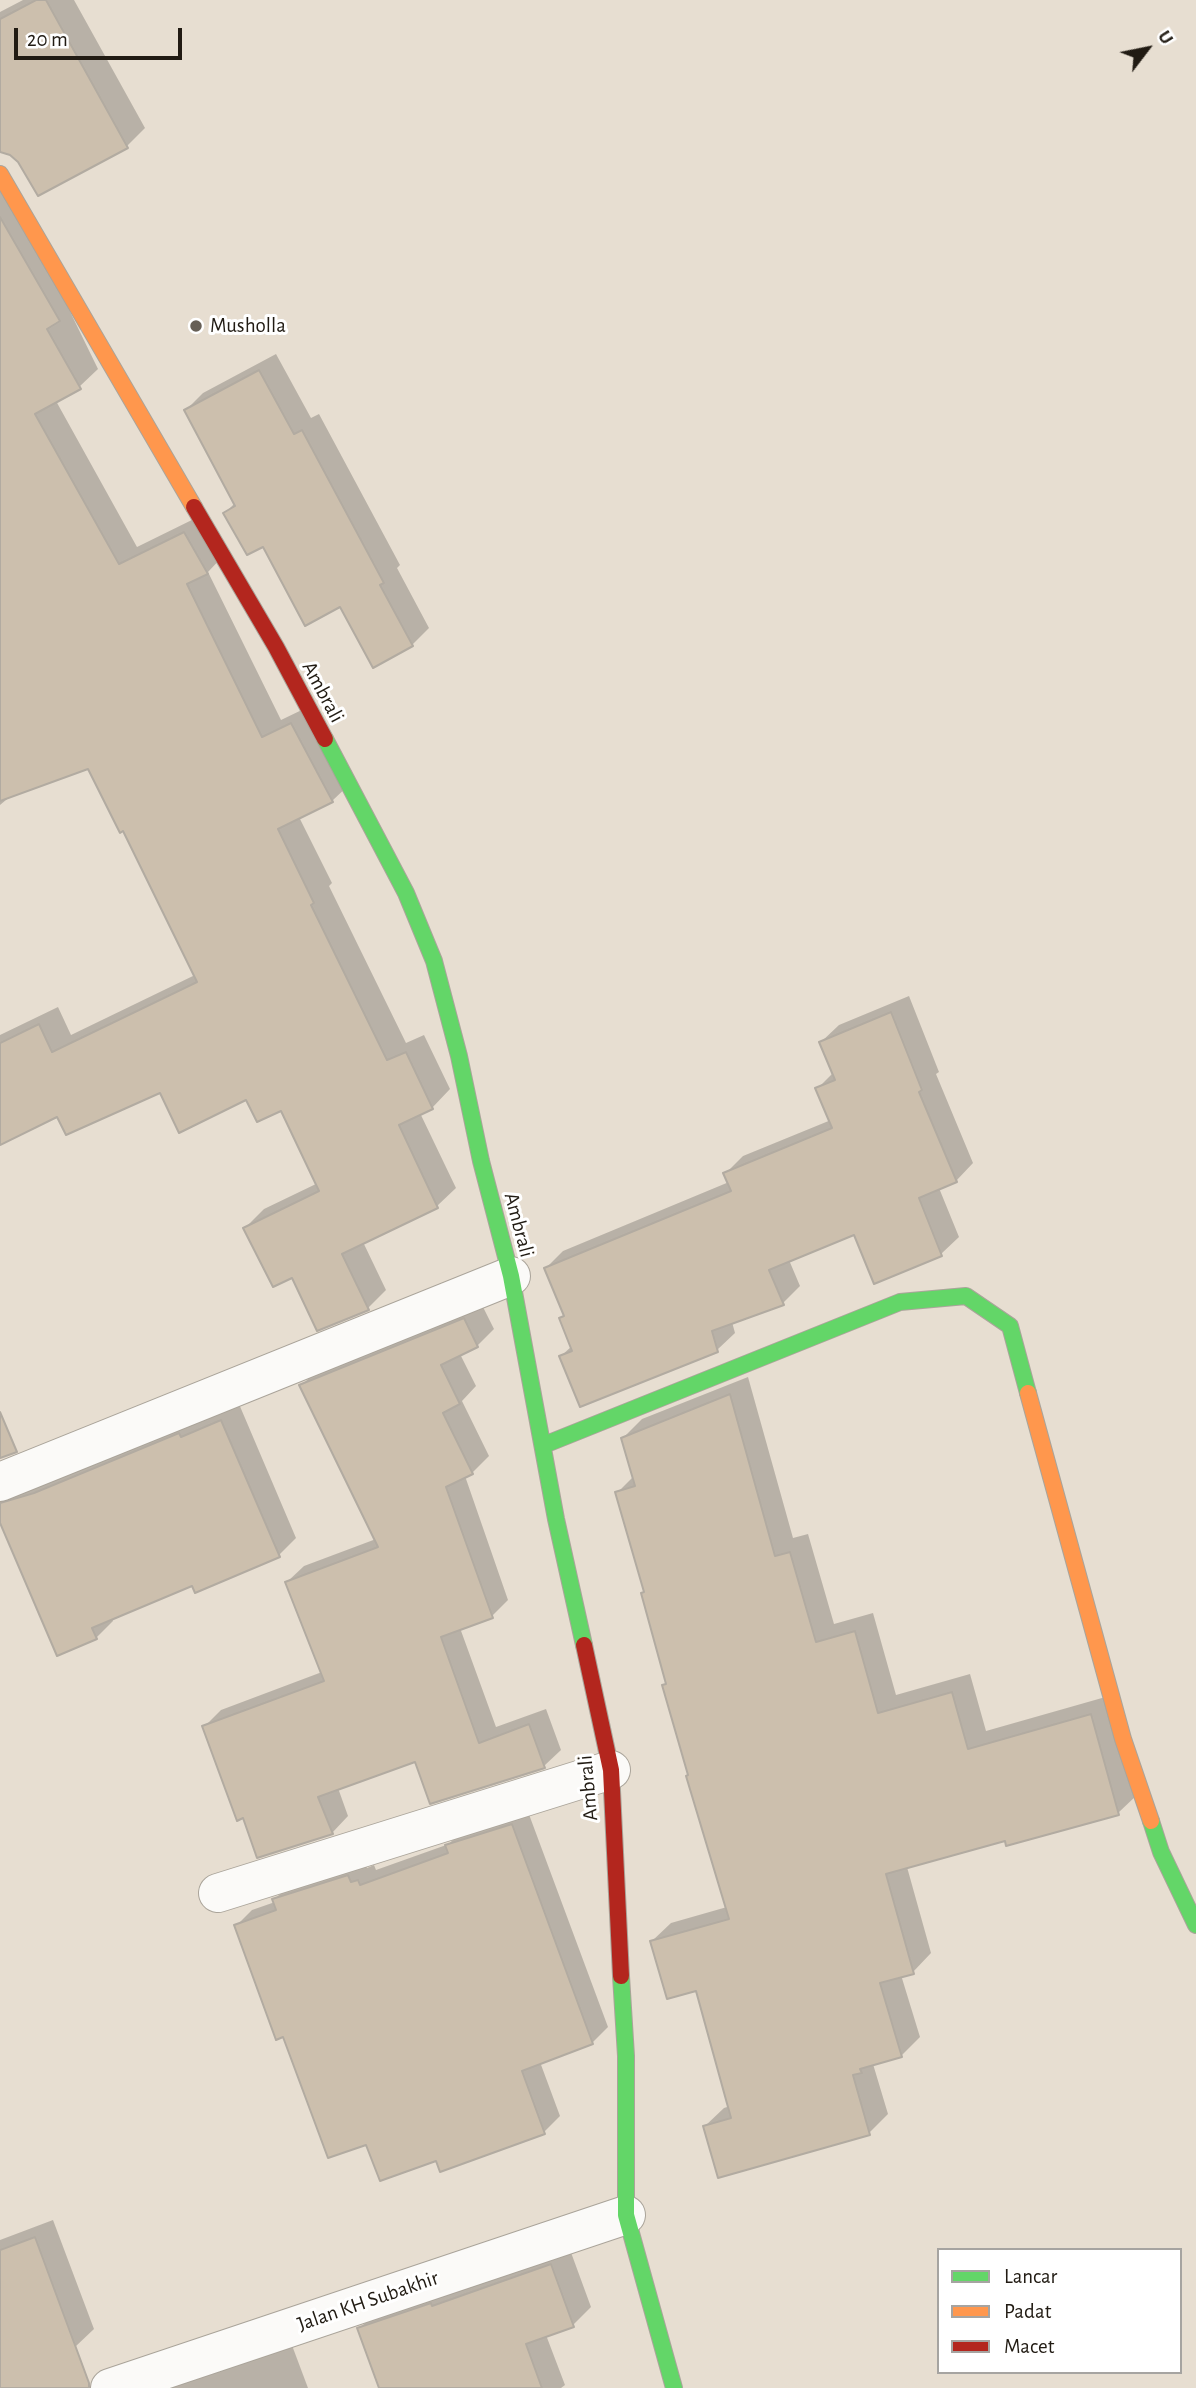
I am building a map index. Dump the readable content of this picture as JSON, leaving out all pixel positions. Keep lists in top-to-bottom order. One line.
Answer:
{"streets":{"street":["Ambrali","Jalan KH Subakhir"]},"crossings":[["Ambrali","Jalan KH Subakhir"]],"places":["Musholla"],"legend":["Lancar","Padat","Macet"],"scale_bar":"20 m","north":"top right"}
